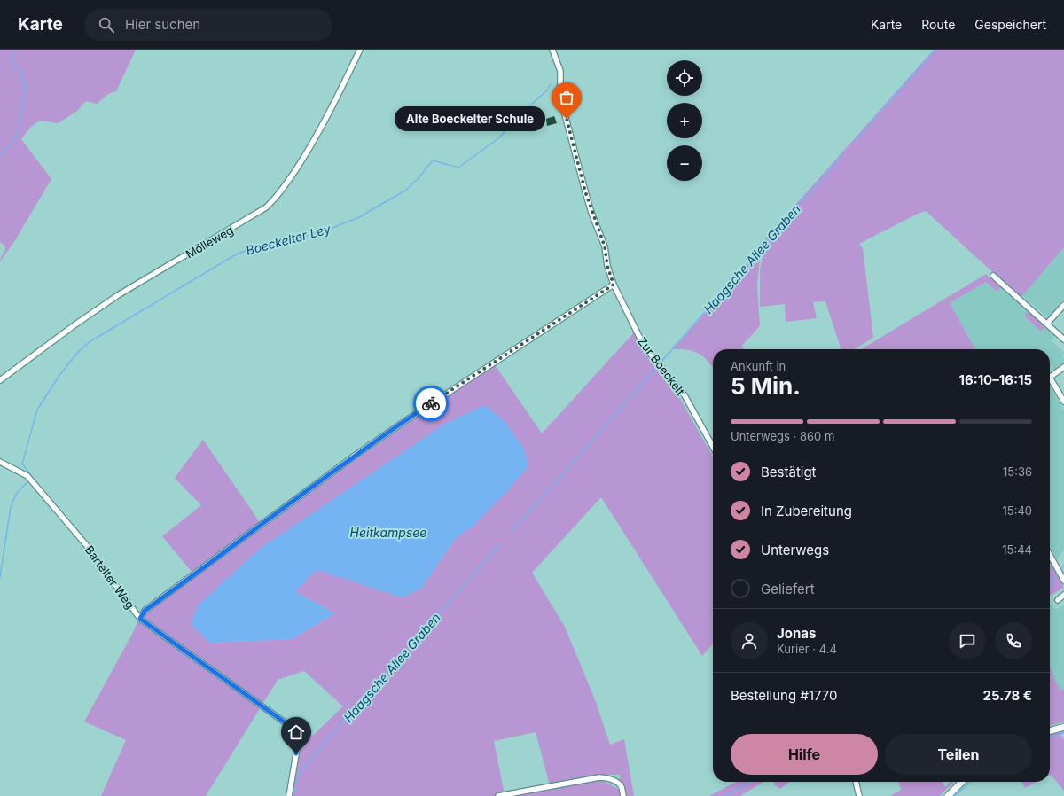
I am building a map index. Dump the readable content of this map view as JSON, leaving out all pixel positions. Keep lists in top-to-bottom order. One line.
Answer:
{"streets":{"street":["Mölleweg","Zur Boeckelt","Bartelter Weg"]},"water":["Boeckelter Ley","Haagsche Allee Graben","Heitkampsee"],"places":["Alte Boeckelter Schule"],"page":{"header":"Karte","search":"Hier suchen","nav":["Karte","Route","Gespeichert"],"map_buttons":["+","−"],"bubble":"Alte Boeckelter Schule","heading":["5 Min.","Ankunft in","16:10–16:15"],"panel":["Jonas","Kurier · 4.4","Bestellung #1770","25.78 €"],"bar":"Unterwegs · 860 m","list":[["Bestätigt","15:36"],["In Zubereitung","15:40"],["Unterwegs","15:44"],"Geliefert"],"buttons":["Hilfe","Teilen"]}}
